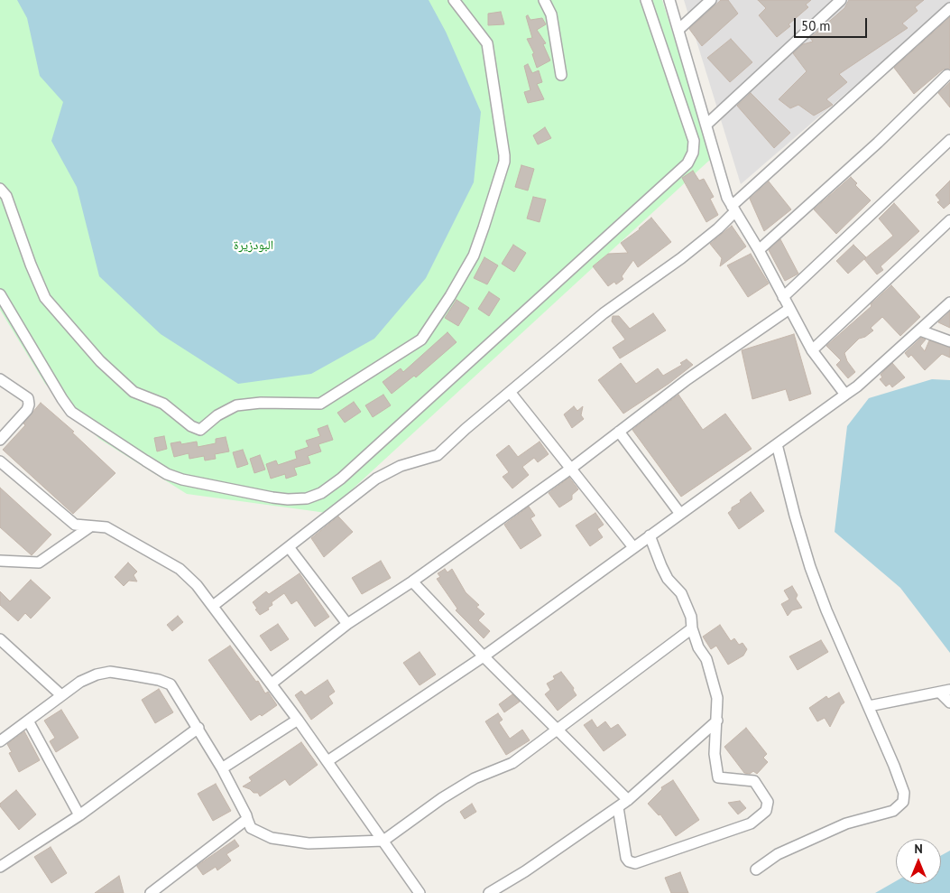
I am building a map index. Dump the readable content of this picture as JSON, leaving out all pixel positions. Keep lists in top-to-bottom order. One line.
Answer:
{"parks":["البودزيرة"],"scale_bar":"50 m","north":"top"}
